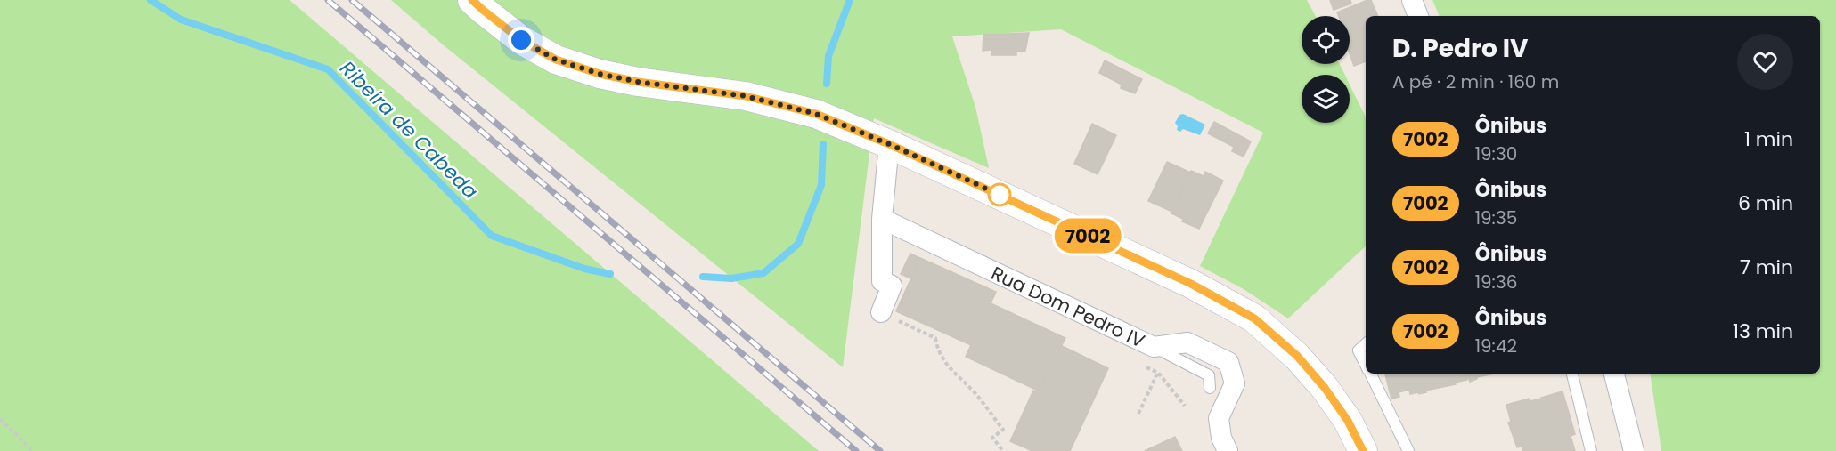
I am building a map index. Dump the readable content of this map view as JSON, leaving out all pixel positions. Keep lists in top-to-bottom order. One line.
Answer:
{"streets":{"street":["Rua Dom Pedro IV"]},"water":["Ribeira de Cabeda"],"lines":["bus line 7002"],"page":{"on_map":"7002","heading":["D. Pedro IV","A pé · 2 min · 160 m"],"list":[{"mark":"7002","name":"Ônibus","note":"19:30","value":"1 min"},{"mark":"7002","name":"Ônibus","note":"19:35","value":"6 min"},{"mark":"7002","name":"Ônibus","note":"19:36","value":"7 min"},{"mark":"7002","name":"Ônibus","note":"19:42","value":"13 min"}]}}
